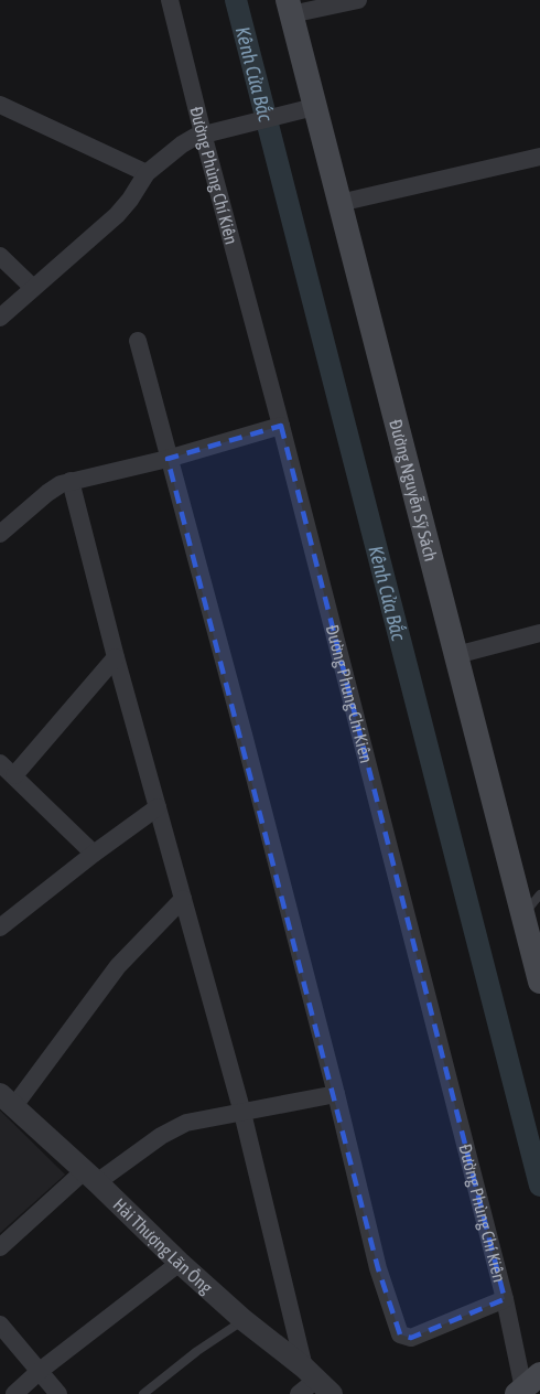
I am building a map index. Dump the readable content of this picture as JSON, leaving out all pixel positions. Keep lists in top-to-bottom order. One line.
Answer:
{"streets":{"main road":["Đường Nguyễn Sỹ Sách"],"street":["Đường Phùng Chí Kiên","Hải Thượng Lãn Ông"]},"water":["Kênh Cửa Bắc"]}
